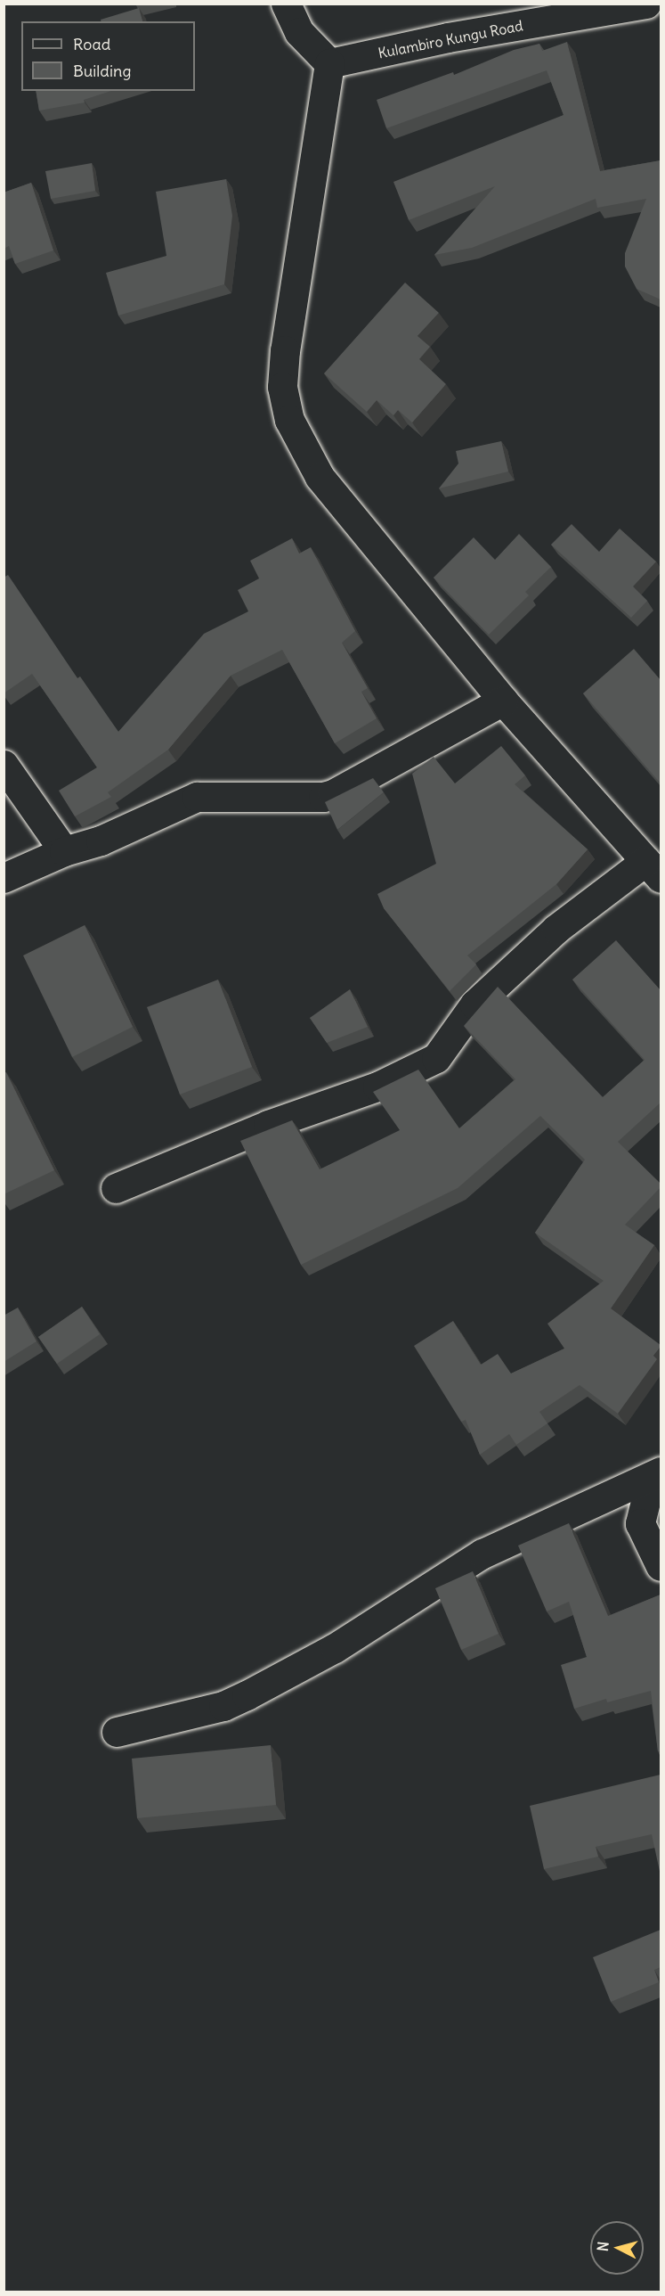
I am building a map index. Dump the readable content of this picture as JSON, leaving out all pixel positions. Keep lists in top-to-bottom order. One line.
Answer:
{"streets":{"street":["Kulambiro Kungu Road"]},"legend":["Road","Building"],"north":"left"}
